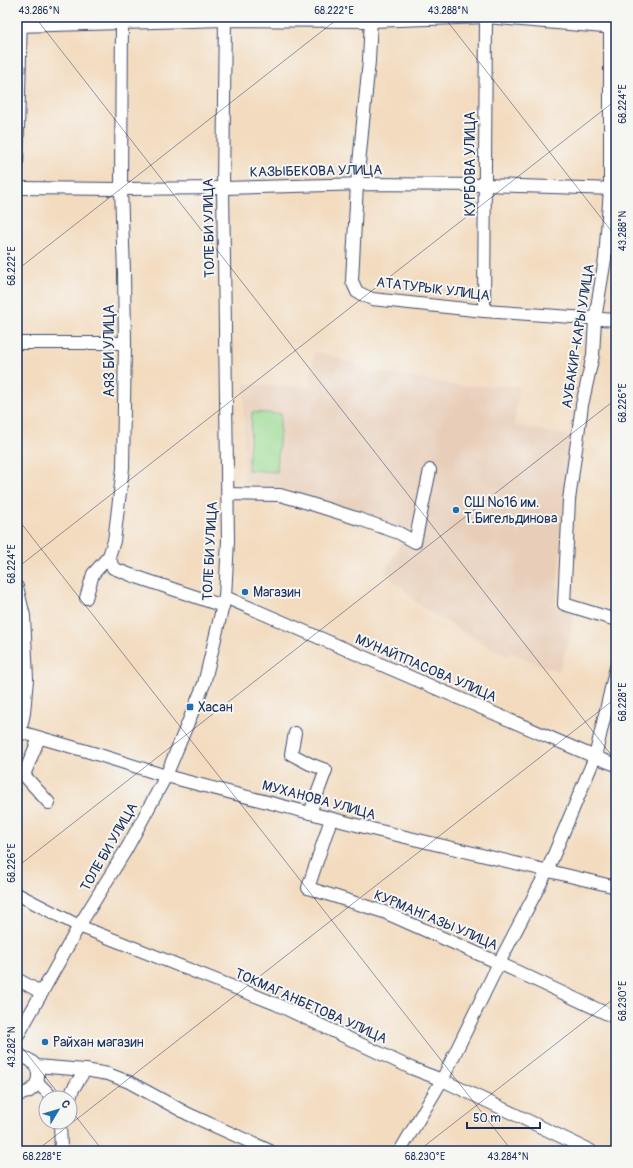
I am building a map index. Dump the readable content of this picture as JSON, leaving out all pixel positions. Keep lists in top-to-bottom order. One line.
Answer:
{"streets":{"street":["КУРБОВА УЛИЦА","КАЗЫБЕКОВА УЛИЦА","ТОЛЕ БИ УЛИЦА","АТАТУРЫК УЛИЦА","АУБАКИР-КАРЫ УЛИЦА","АЯЗ БИ УЛИЦА","МУНАЙТПАСОВА УЛИЦА","МУХАНОВА УЛИЦА","КУРМАНГАЗЫ УЛИЦА","ТОКМАГАНБЕТОВА УЛИЦА"]},"crossings":[["КУРБОВА УЛИЦА","КАЗЫБЕКОВА УЛИЦА"],["КУРБОВА УЛИЦА","АТАТУРЫК УЛИЦА"],["КАЗЫБЕКОВА УЛИЦА","ТОЛЕ БИ УЛИЦА"],["КАЗЫБЕКОВА УЛИЦА","АТАТУРЫК УЛИЦА"],["КАЗЫБЕКОВА УЛИЦА","АУБАКИР-КАРЫ УЛИЦА"],["КАЗЫБЕКОВА УЛИЦА","АЯЗ БИ УЛИЦА"],["ТОЛЕ БИ УЛИЦА","МУНАЙТПАСОВА УЛИЦА"],["ТОЛЕ БИ УЛИЦА","МУХАНОВА УЛИЦА"],["ТОЛЕ БИ УЛИЦА","ТОКМАГАНБЕТОВА УЛИЦА"],["АТАТУРЫК УЛИЦА","АУБАКИР-КАРЫ УЛИЦА"],["МУХАНОВА УЛИЦА","КУРМАНГАЗЫ УЛИЦА"]],"places":{"other":["СШ №16 им. Т.Бигельдинова","Магазин","Райхан магазин"],"transit":["Хасан"]},"scale_bar":"50 m","north":"top right","coordinates":["43.286°N","68.222°E","43.288°N","68.224°E","68.226°E","68.228°E","68.230°E","43.282°N","43.284°N"]}
